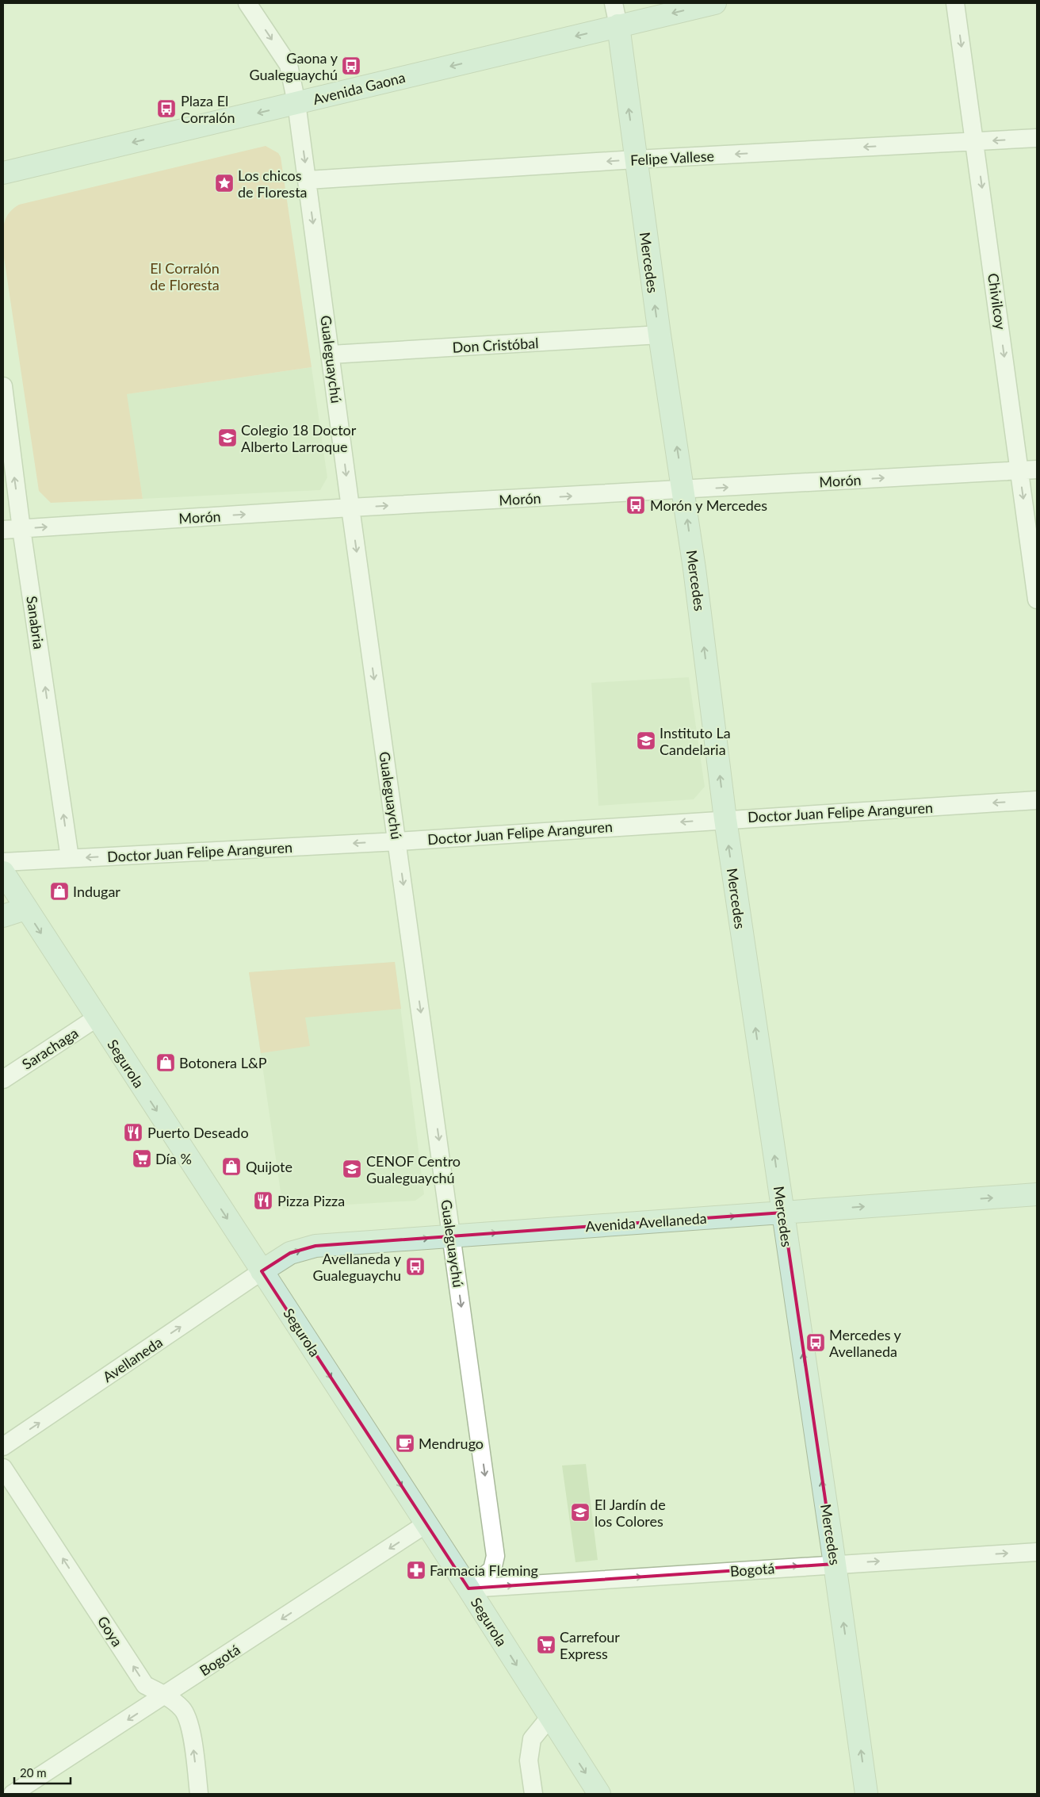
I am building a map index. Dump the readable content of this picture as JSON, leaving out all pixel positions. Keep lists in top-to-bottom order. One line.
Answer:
{"streets":{"street":["Avenida Gaona","Felipe Vallese","Mercedes","Chivilcoy","Don Cristóbal","Gualeguaychú","Morón","Sanabria","Doctor Juan Felipe Aranguren","Sarachaga","Segurola","Avenida Avellaneda","Avellaneda","Bogotá","Goya"]},"crossings":[["Avenida Gaona","Mercedes"],["Avenida Gaona","Gualeguaychú"],["Felipe Vallese","Mercedes"],["Felipe Vallese","Chivilcoy"],["Felipe Vallese","Gualeguaychú"],["Mercedes","Don Cristóbal"],["Mercedes","Morón"],["Mercedes","Doctor Juan Felipe Aranguren"],["Mercedes","Avenida Avellaneda"],["Mercedes","Bogotá"],["Chivilcoy","Morón"],["Don Cristóbal","Gualeguaychú"],["Gualeguaychú","Morón"],["Gualeguaychú","Doctor Juan Felipe Aranguren"],["Gualeguaychú","Segurola"],["Gualeguaychú","Avenida Avellaneda"],["Gualeguaychú","Bogotá"],["Morón","Sanabria"],["Sanabria","Doctor Juan Felipe Aranguren"],["Sarachaga","Segurola"],["Segurola","Avenida Avellaneda"],["Segurola","Avellaneda"],["Segurola","Bogotá"],["Avenida Avellaneda","Avellaneda"],["Bogotá","Goya"]],"one_way":["Avenida Gaona","Felipe Vallese","Mercedes","Chivilcoy","Gualeguaychú","Morón","Sanabria","Doctor Juan Felipe Aranguren","Segurola","Avenida Avellaneda","Avellaneda","Goya"],"parks":["El Corralón de Floresta"],"places":{"bus stop":["Gaona y Gualeguaychú","Plaza El Corralón","Morón y Mercedes","Avellaneda y Gualeguaychu","Mercedes y Avellaneda"],"place":["Los chicos de Floresta"],"school or university":["Colegio 18 Doctor Alberto Larroque","Instituto La Candelaria","CENOF Centro Gualeguaychú","El Jardín de los Colores"],"shop":["Indugar","Botonera L&P","Quijote"],"restaurant":["Puerto Deseado","Pizza Pizza"],"supermarket":["Día %","Carrefour Express"],"cafe":["Mendrugo"],"pharmacy":["Farmacia Fleming"]},"scale_bar":"20 m"}
